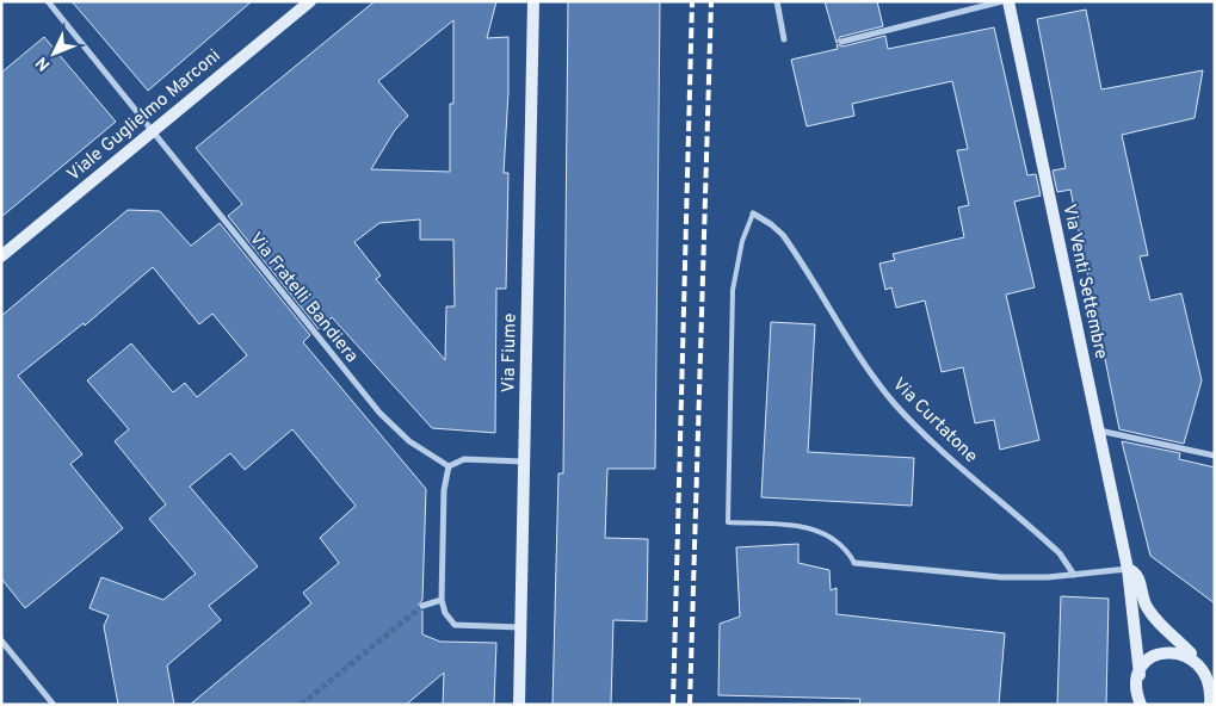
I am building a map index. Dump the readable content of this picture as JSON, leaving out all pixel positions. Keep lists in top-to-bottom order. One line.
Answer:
{"streets":{"street":["Viale Guglielmo Marconi","Via Venti Settembre","Via Fratelli Bandiera","Via Fiume","Via Curtatone"]},"crossings":[["Viale Guglielmo Marconi","Via Fratelli Bandiera"]],"north":"bottom left"}
